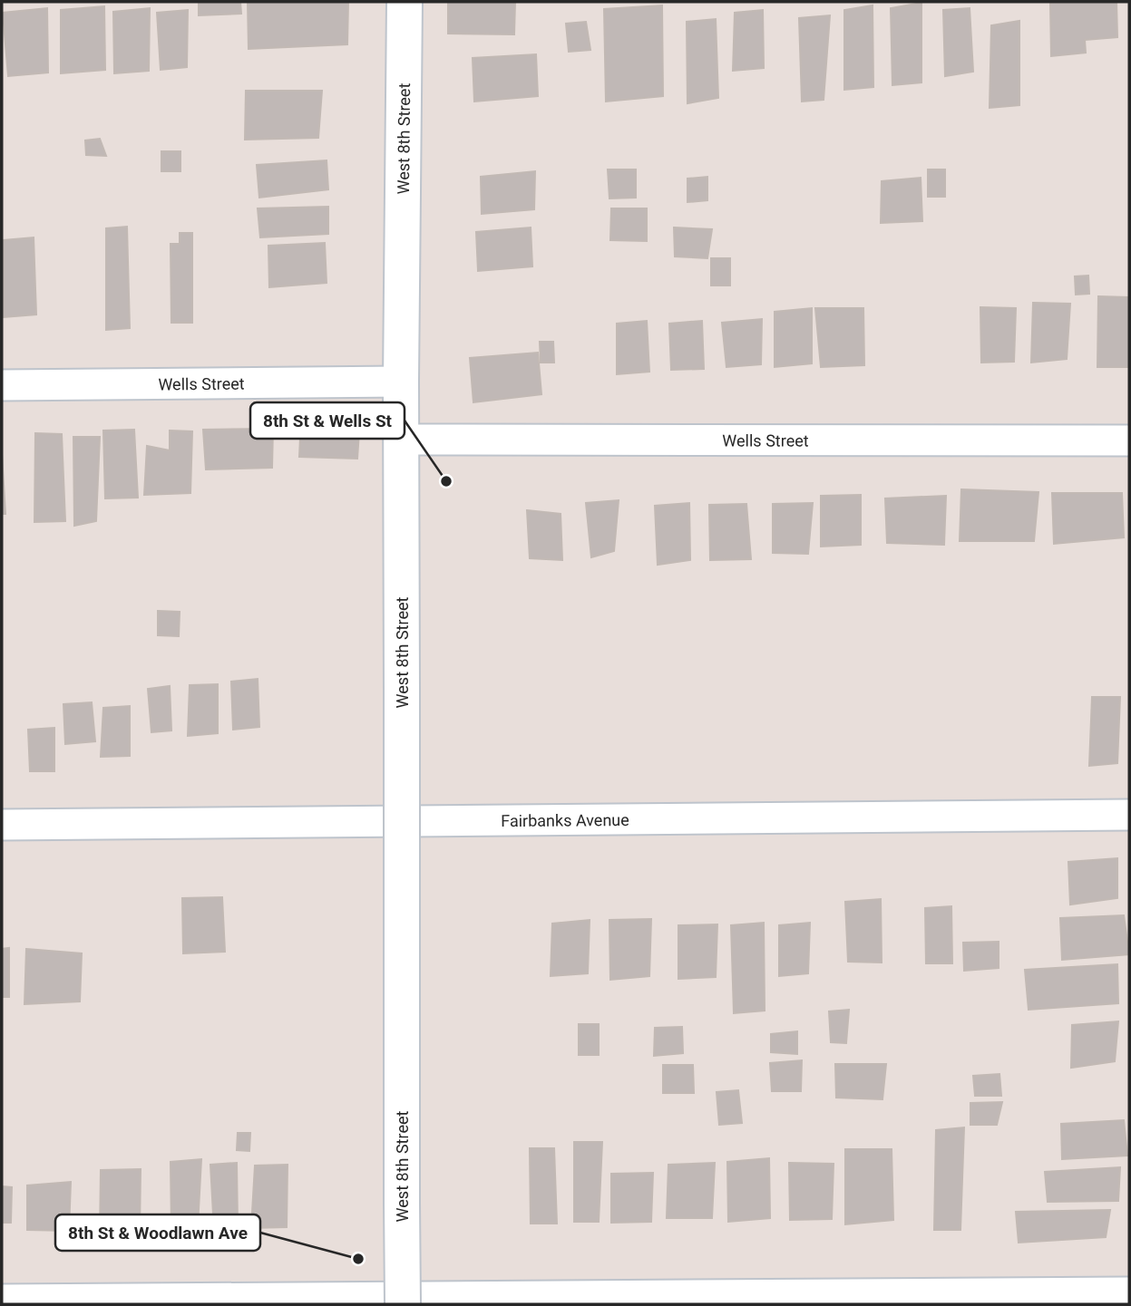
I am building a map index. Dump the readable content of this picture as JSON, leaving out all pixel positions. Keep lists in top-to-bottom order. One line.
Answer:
{"streets":{"street":["West 8th Street","Wells Street","Fairbanks Avenue"]},"crossings":[["West 8th Street","Wells Street"]],"places":["8th St & Wells St","8th St & Woodlawn Ave"]}
